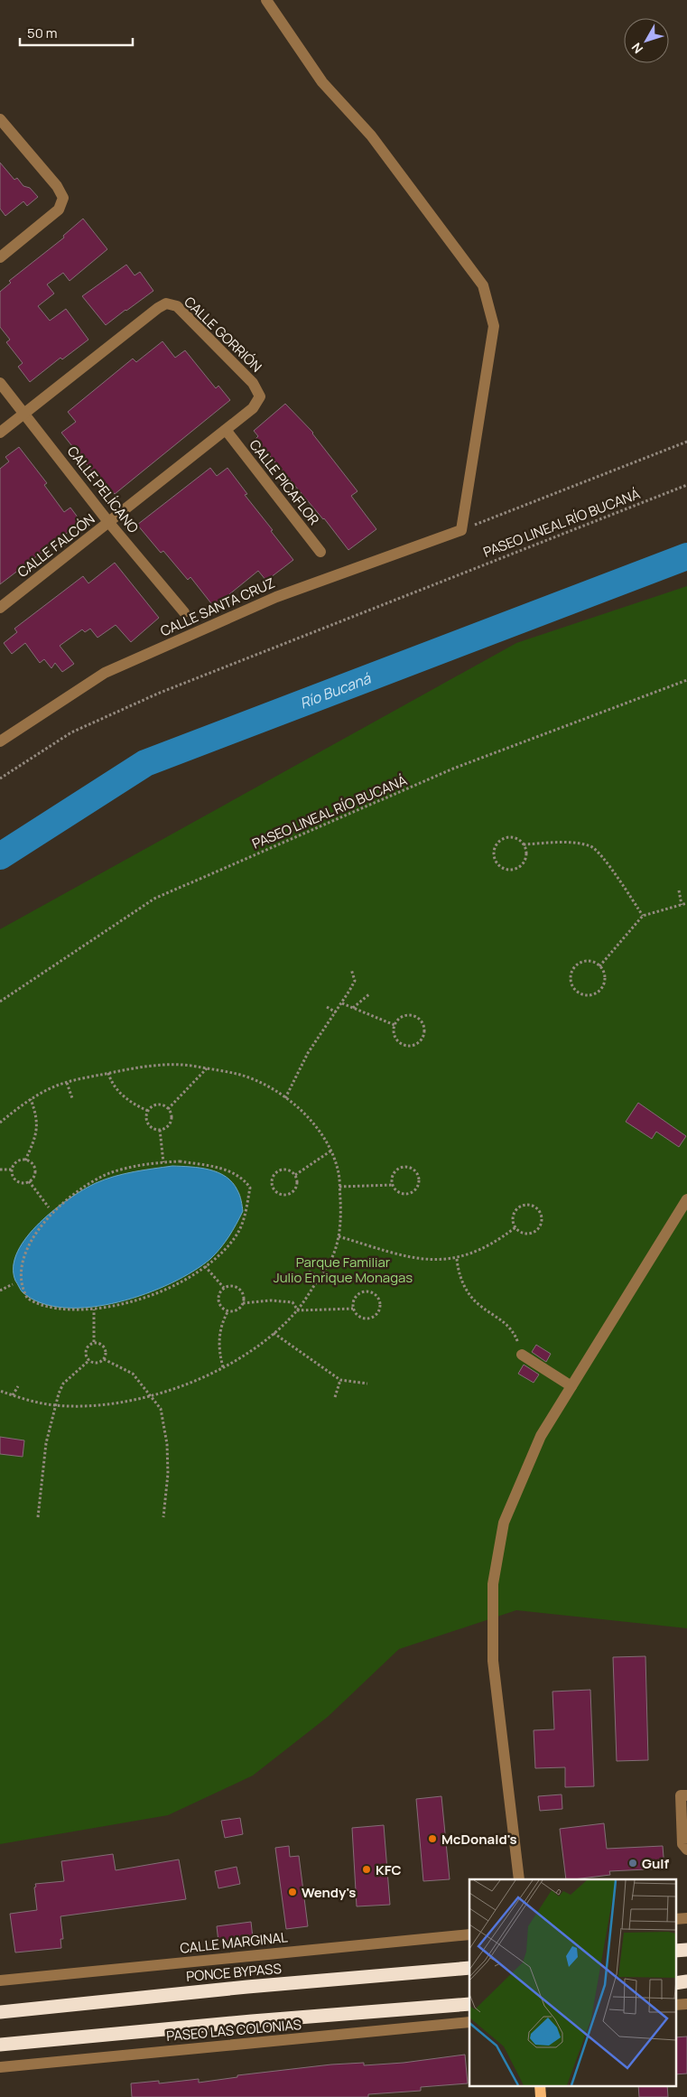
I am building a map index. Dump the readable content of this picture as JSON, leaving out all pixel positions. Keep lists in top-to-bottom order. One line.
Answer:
{"streets":{"highway":["PONCE BYPASS"],"street":["CALLE GORRIÓN","CALLE PICAFLOR","CALLE PELÍCANO","CALLE FALCÓN","CALLE SANTA CRUZ","CALLE MARGINAL","PASEO LAS COLONIAS"],"path":["PASEO LINEAL RÍO BUCANÁ"]},"crossings":[["CALLE GORRIÓN","CALLE PICAFLOR"],["CALLE GORRIÓN","CALLE PELÍCANO"],["CALLE GORRIÓN","CALLE FALCÓN"],["CALLE PELÍCANO","CALLE FALCÓN"]],"water":["Río Bucaná"],"parks":["Parque Familiar Julio Enrique Monagas"],"places":["McDonald's","Gulf","KFC","Wendy's"],"scale_bar":"50 m","north":"bottom left"}
